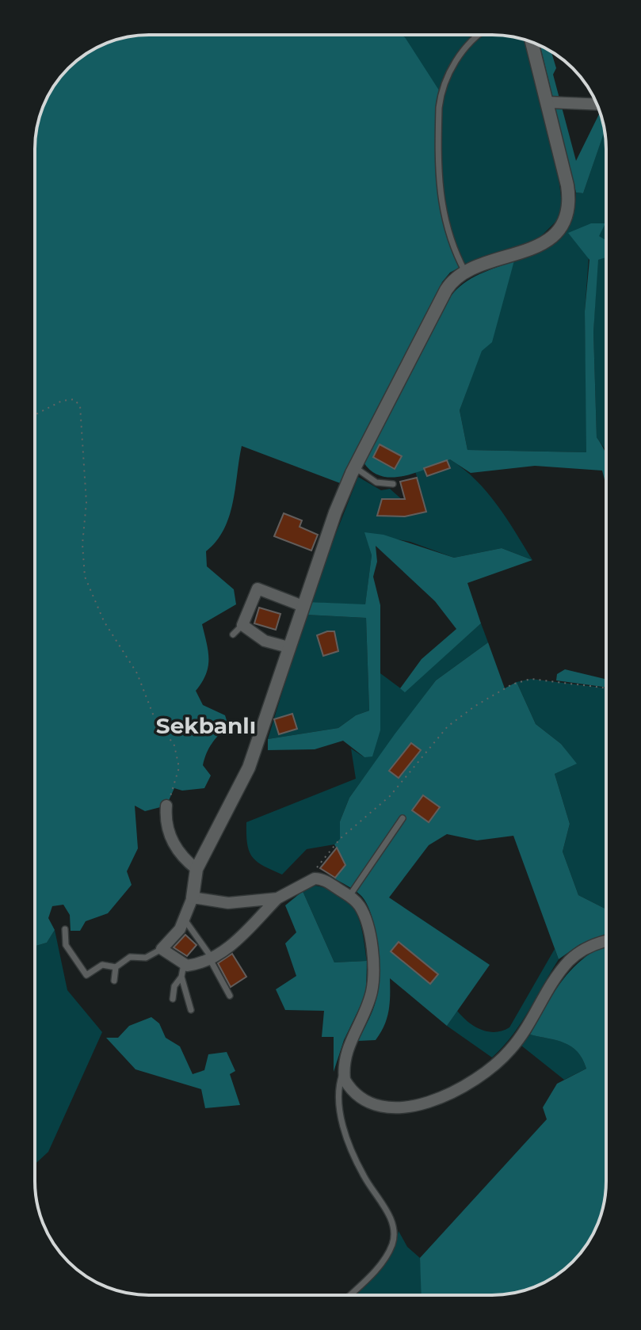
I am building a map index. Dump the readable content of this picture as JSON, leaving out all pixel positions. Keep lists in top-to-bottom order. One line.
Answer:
{"districts":["Sekbanlı"]}
